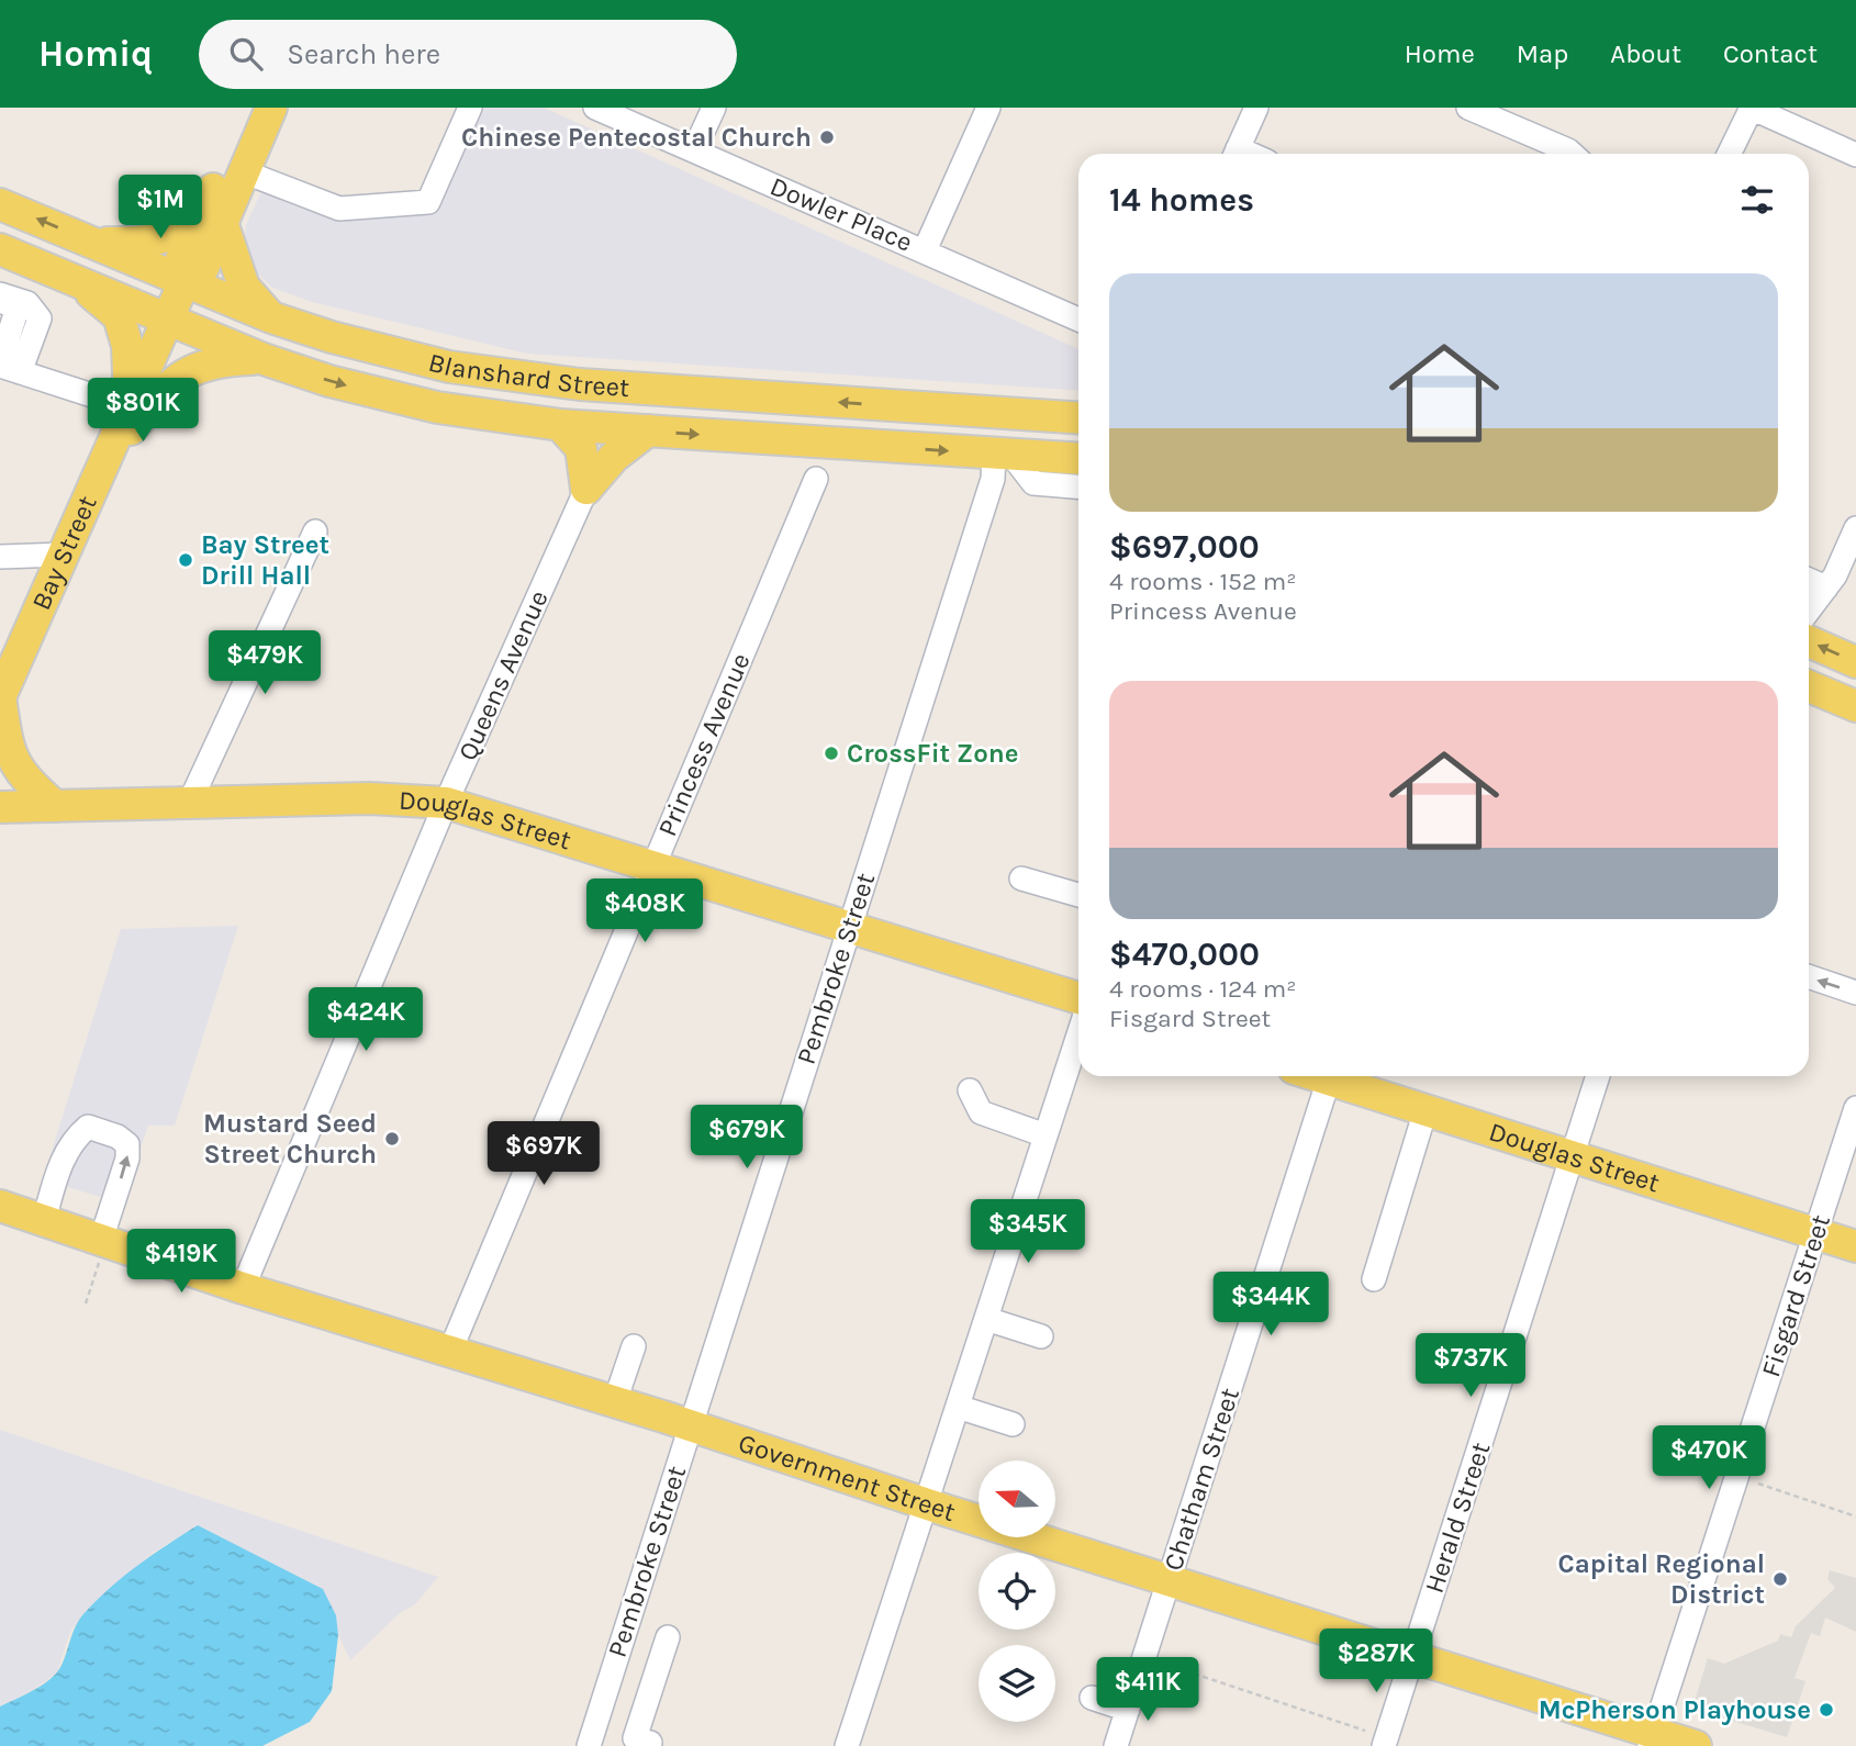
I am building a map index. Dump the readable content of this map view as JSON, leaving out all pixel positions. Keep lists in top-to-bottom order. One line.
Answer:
{"streets":{"main road":["Blanshard Street","Bay Street","Douglas Street","Government Street"],"street":["Dowler Place","Queens Avenue","Princess Avenue","Pembroke Street","Fisgard Street","Chatham Street","Herald Street"]},"crossings":[["Blanshard Street","Bay Street"],["Blanshard Street","Pembroke Street"],["Queens Avenue","Douglas Street"],["Queens Avenue","Government Street"],["Princess Avenue","Douglas Street"],["Princess Avenue","Government Street"],["Douglas Street","Pembroke Street"],["Douglas Street","Fisgard Street"],["Douglas Street","Herald Street"],["Pembroke Street","Government Street"],["Fisgard Street","Government Street"],["Government Street","Chatham Street"],["Government Street","Herald Street"]],"places":["Chinese Pentecostal Church","Bay Street Drill Hall","CrossFit Zone","Mustard Seed Street Church","Capital Regional District","McPherson Playhouse"],"north":"left","page":{"header":"Homiq","search":"Search here","nav":["Home","Map","About","Contact"],"heading":"14 homes","price":["$1M","$801K","$479K","$408K","$424K","$679K","$697K","$345K","$419K","$344K","$737K","$470K","$287K","$411K"],"list":[{"name":"$697,000","note":"4 rooms · 152 m² · Princess Avenue"},{"name":"$470,000","note":"4 rooms · 124 m² · Fisgard Street"}]}}
